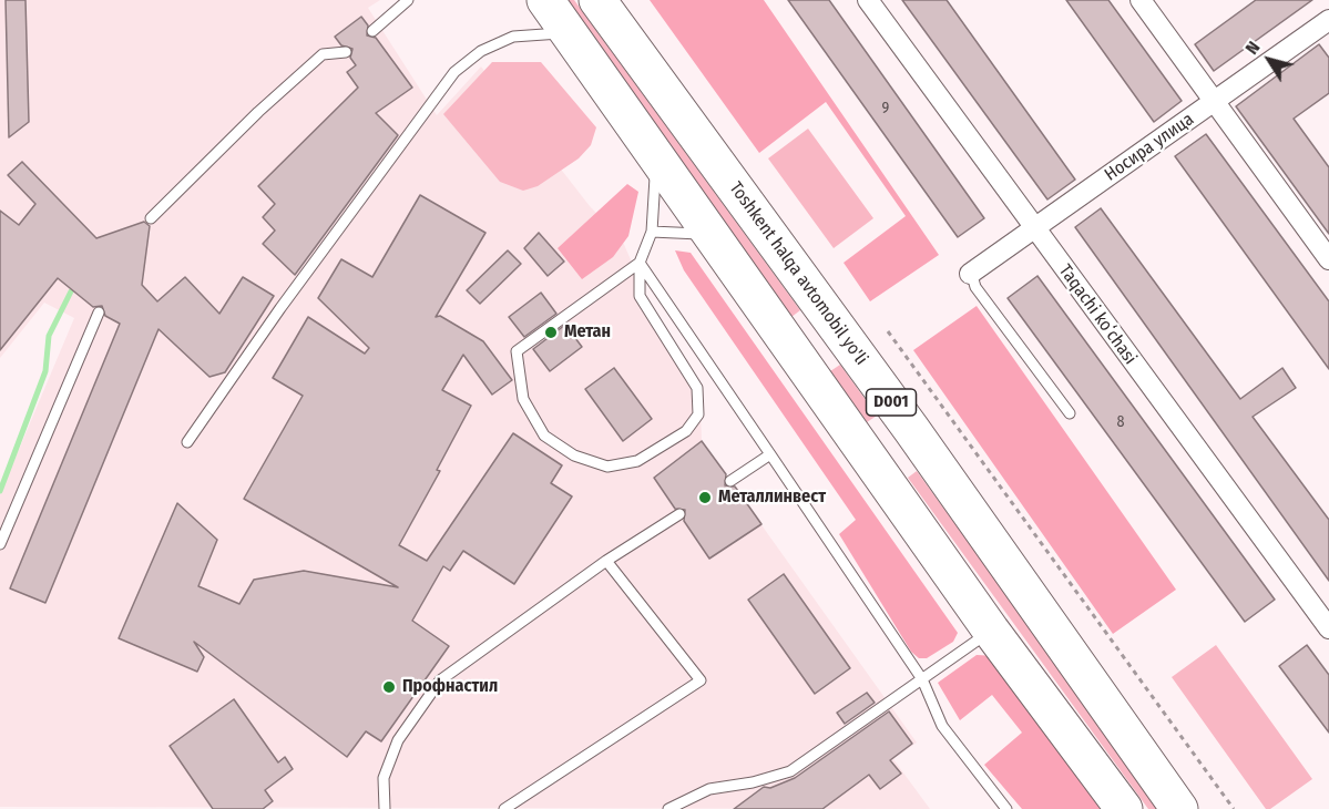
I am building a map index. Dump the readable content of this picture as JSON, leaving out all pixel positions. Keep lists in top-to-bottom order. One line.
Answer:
{"streets":{"highway":["Toshkent halqa avtomobil yo'li","D001"],"street":["Носира улица","Taqachi koʻchasi"]},"crossings":[["Носира улица","Taqachi koʻchasi"]],"places":["Метан","Металлинвест","Профнастил"],"house_numbers":["9","8"],"north":"top left"}
